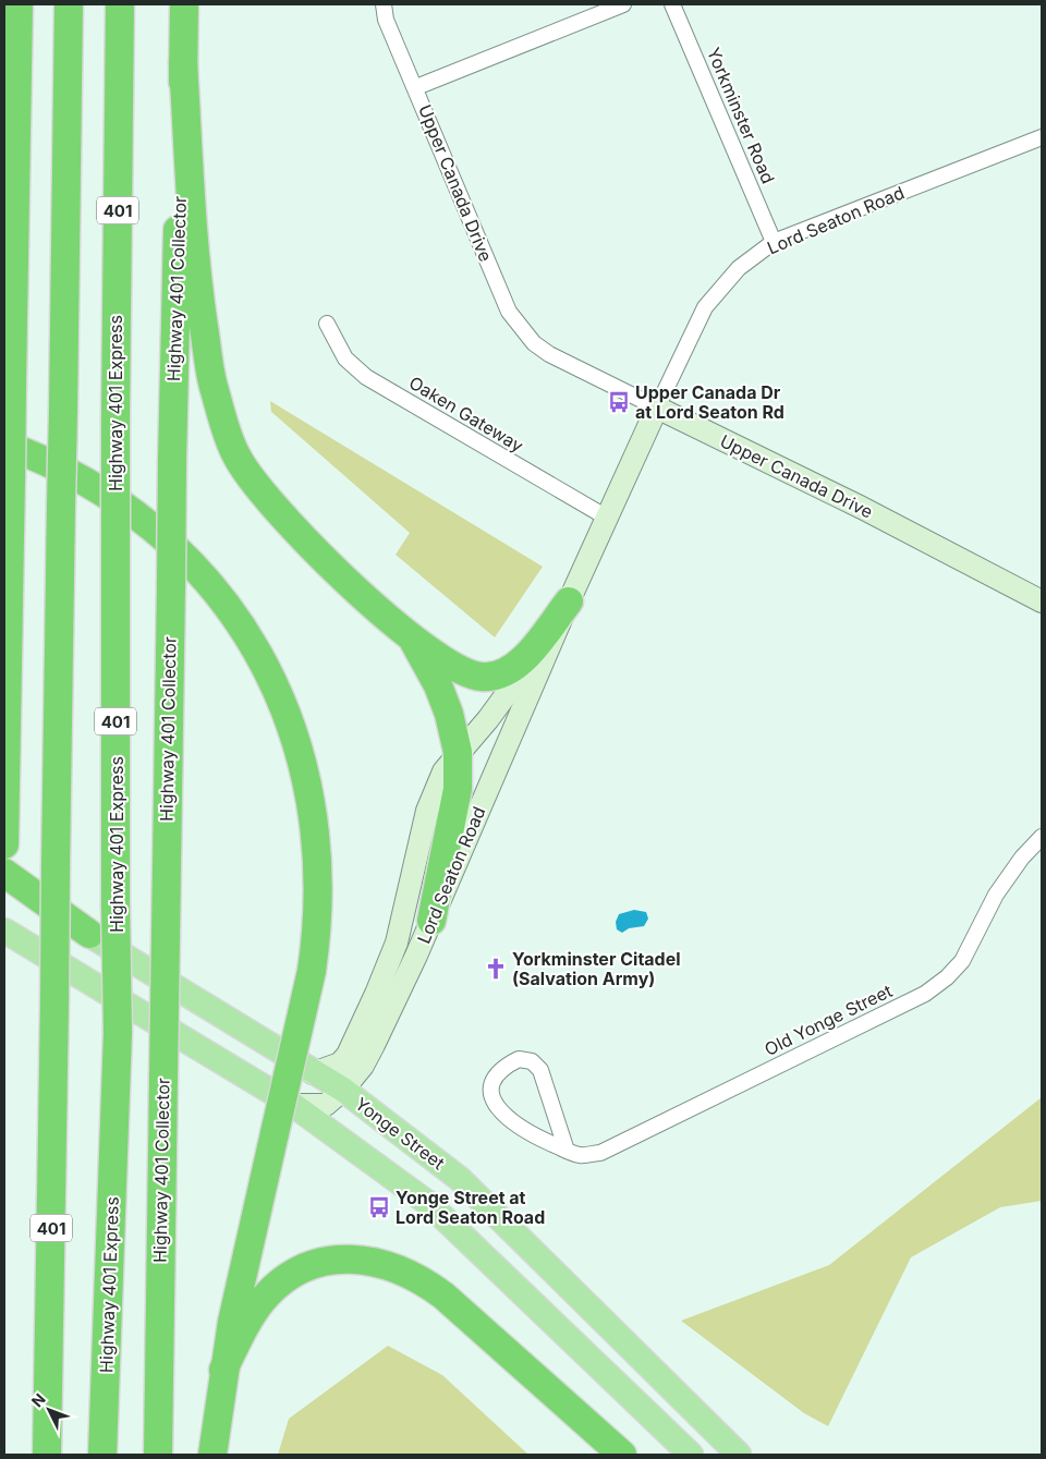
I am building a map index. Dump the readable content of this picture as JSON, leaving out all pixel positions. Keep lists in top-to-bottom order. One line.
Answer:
{"streets":{"highway":["401","Highway 401 Collector","Highway 401 Express"],"main road":["Yonge Street"],"street":["Yorkminster Road","Upper Canada Drive","Lord Seaton Road","Oaken Gateway","Old Yonge Street"]},"crossings":[["Yorkminster Road","Lord Seaton Road"],["Upper Canada Drive","Lord Seaton Road"],["Lord Seaton Road","Oaken Gateway"],["Lord Seaton Road","Yonge Street"]],"places":{"bus stop":["Upper Canada Dr at Lord Seaton Rd","Yonge Street at Lord Seaton Road"],"church":["Yorkminster Citadel (Salvation Army)"]},"north":"top left"}
